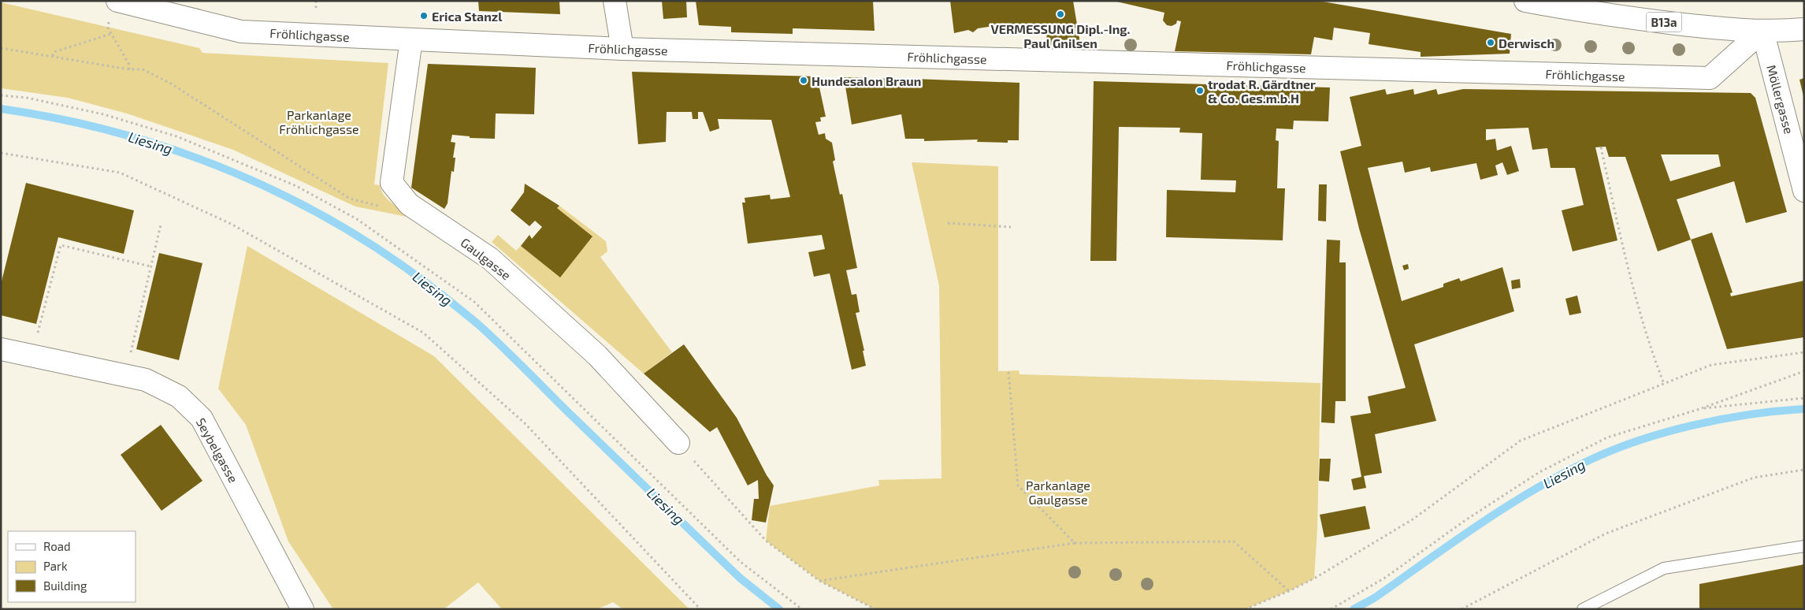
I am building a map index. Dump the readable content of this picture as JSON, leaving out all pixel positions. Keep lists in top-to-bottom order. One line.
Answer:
{"streets":{"street":["B13a","Fröhlichgasse","Möllergasse","Gaulgasse","Seybelgasse"]},"crossings":[["B13a","Fröhlichgasse"],["B13a","Möllergasse"],["Fröhlichgasse","Möllergasse"],["Fröhlichgasse","Gaulgasse"]],"water":["Liesing"],"parks":["Parkanlage Fröhlichgasse","Parkanlage Gaulgasse"],"places":["VERMESSUNG Dipl.-Ing. Paul Gnilsen","Erica Stanzl","Derwisch","Hundesalon Braun","trodat R. Gärdtner & Co. Ges.m.b.H"],"legend":["Road","Park","Building"]}
